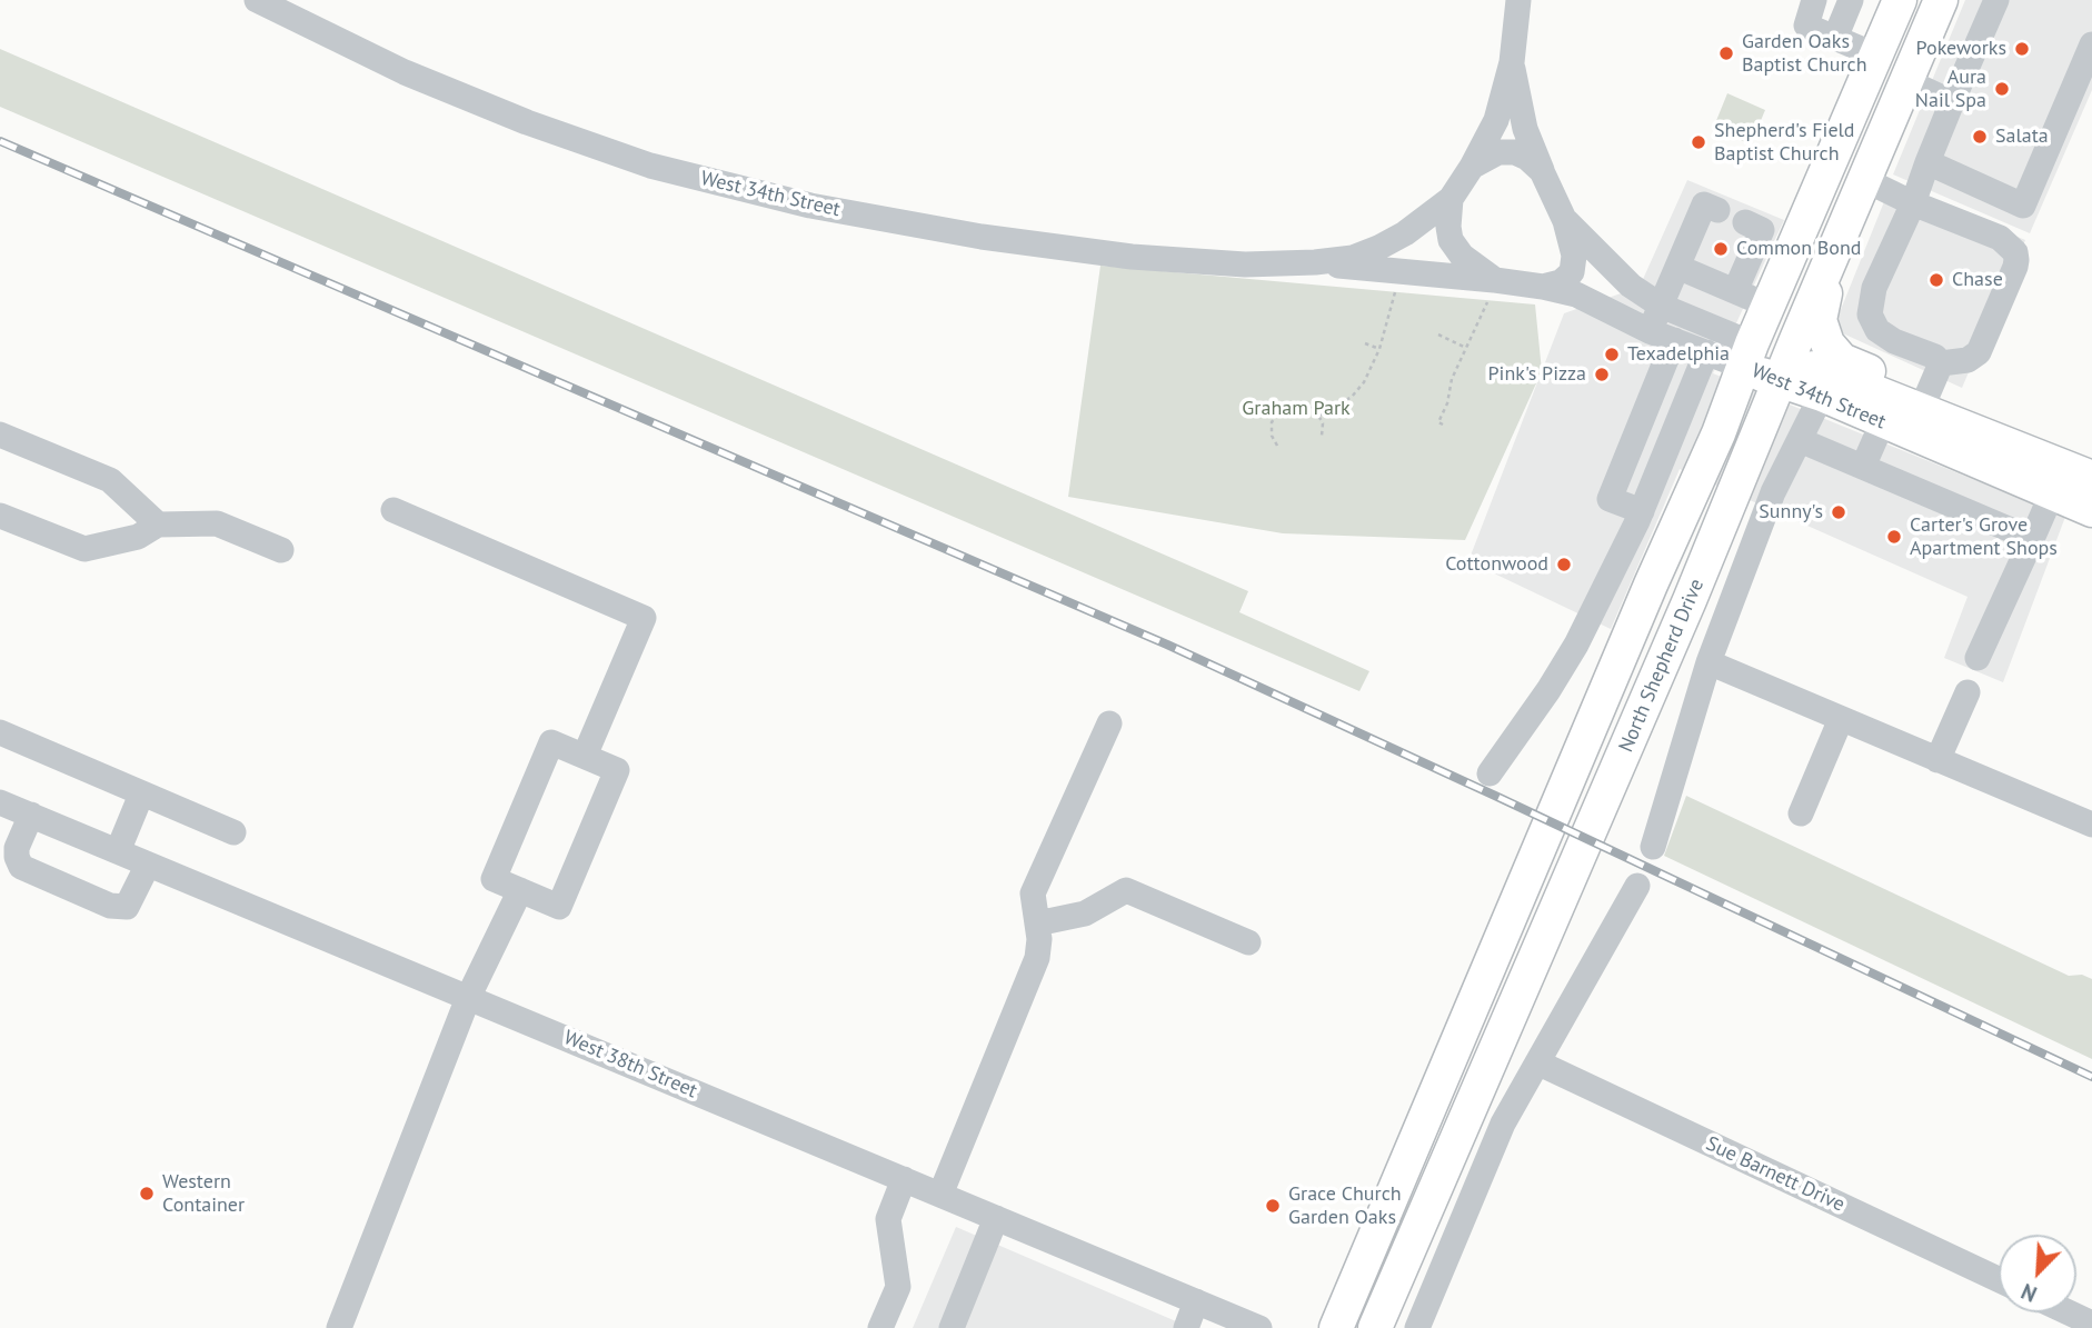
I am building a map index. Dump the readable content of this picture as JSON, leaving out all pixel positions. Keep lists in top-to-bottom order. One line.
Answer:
{"streets":{"main road":["West 34th Street","North Shepherd Drive"],"street":["West 38th Street","Sue Barnett Drive"]},"crossings":[["West 34th Street","North Shepherd Drive"]],"parks":["Graham Park"],"places":["Pokeworks","Garden Oaks Baptist Church","Aura Nail Spa","Salata","Shepherd's Field Baptist Church","Common Bond","Chase","Texadelphia","Pink's Pizza","Sunny's","Carter's Grove Apartment Shops","Cottonwood","Western Container","Grace Church Garden Oaks"],"north":"bottom left"}
